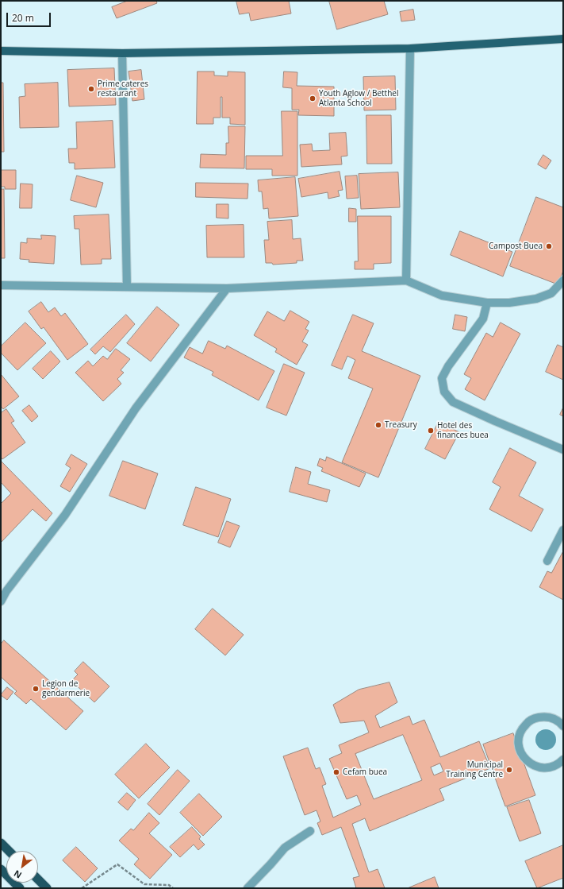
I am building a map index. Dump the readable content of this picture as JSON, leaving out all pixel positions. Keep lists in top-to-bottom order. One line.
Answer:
{"places":["Prime cateres restaurant","Youth Aglow / Betthel Atlanta School","Campost Buea","Treasury","Hotel des finances buea","Legion de gendarmerie","Municipal Training Centre","Cefam buea"],"scale_bar":"20 m","north":"bottom left"}
